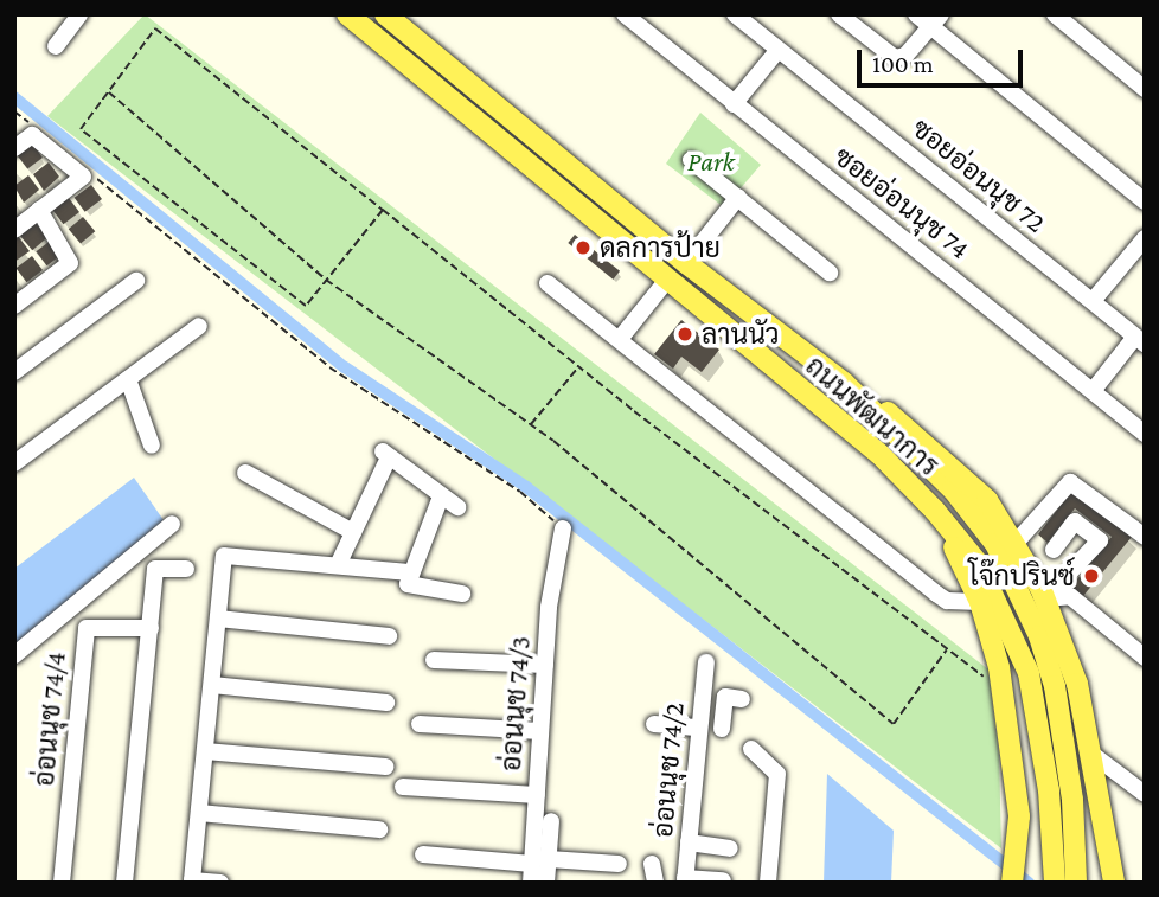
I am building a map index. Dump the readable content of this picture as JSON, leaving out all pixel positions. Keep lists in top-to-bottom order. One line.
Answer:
{"streets":{"main road":["ถนนพัฒนาการ"],"street":["ซอยอ่อนนุช 72","ซอยอ่อนนุช 74","อ่อนนุช 74/3","อ่อนนุช 74/4","อ่อนนุช 74/2"]},"parks":["Park"],"places":["ดลการป้าย","ลานนัว","โจ๊กปรินซ์"],"scale_bar":"100 m"}
